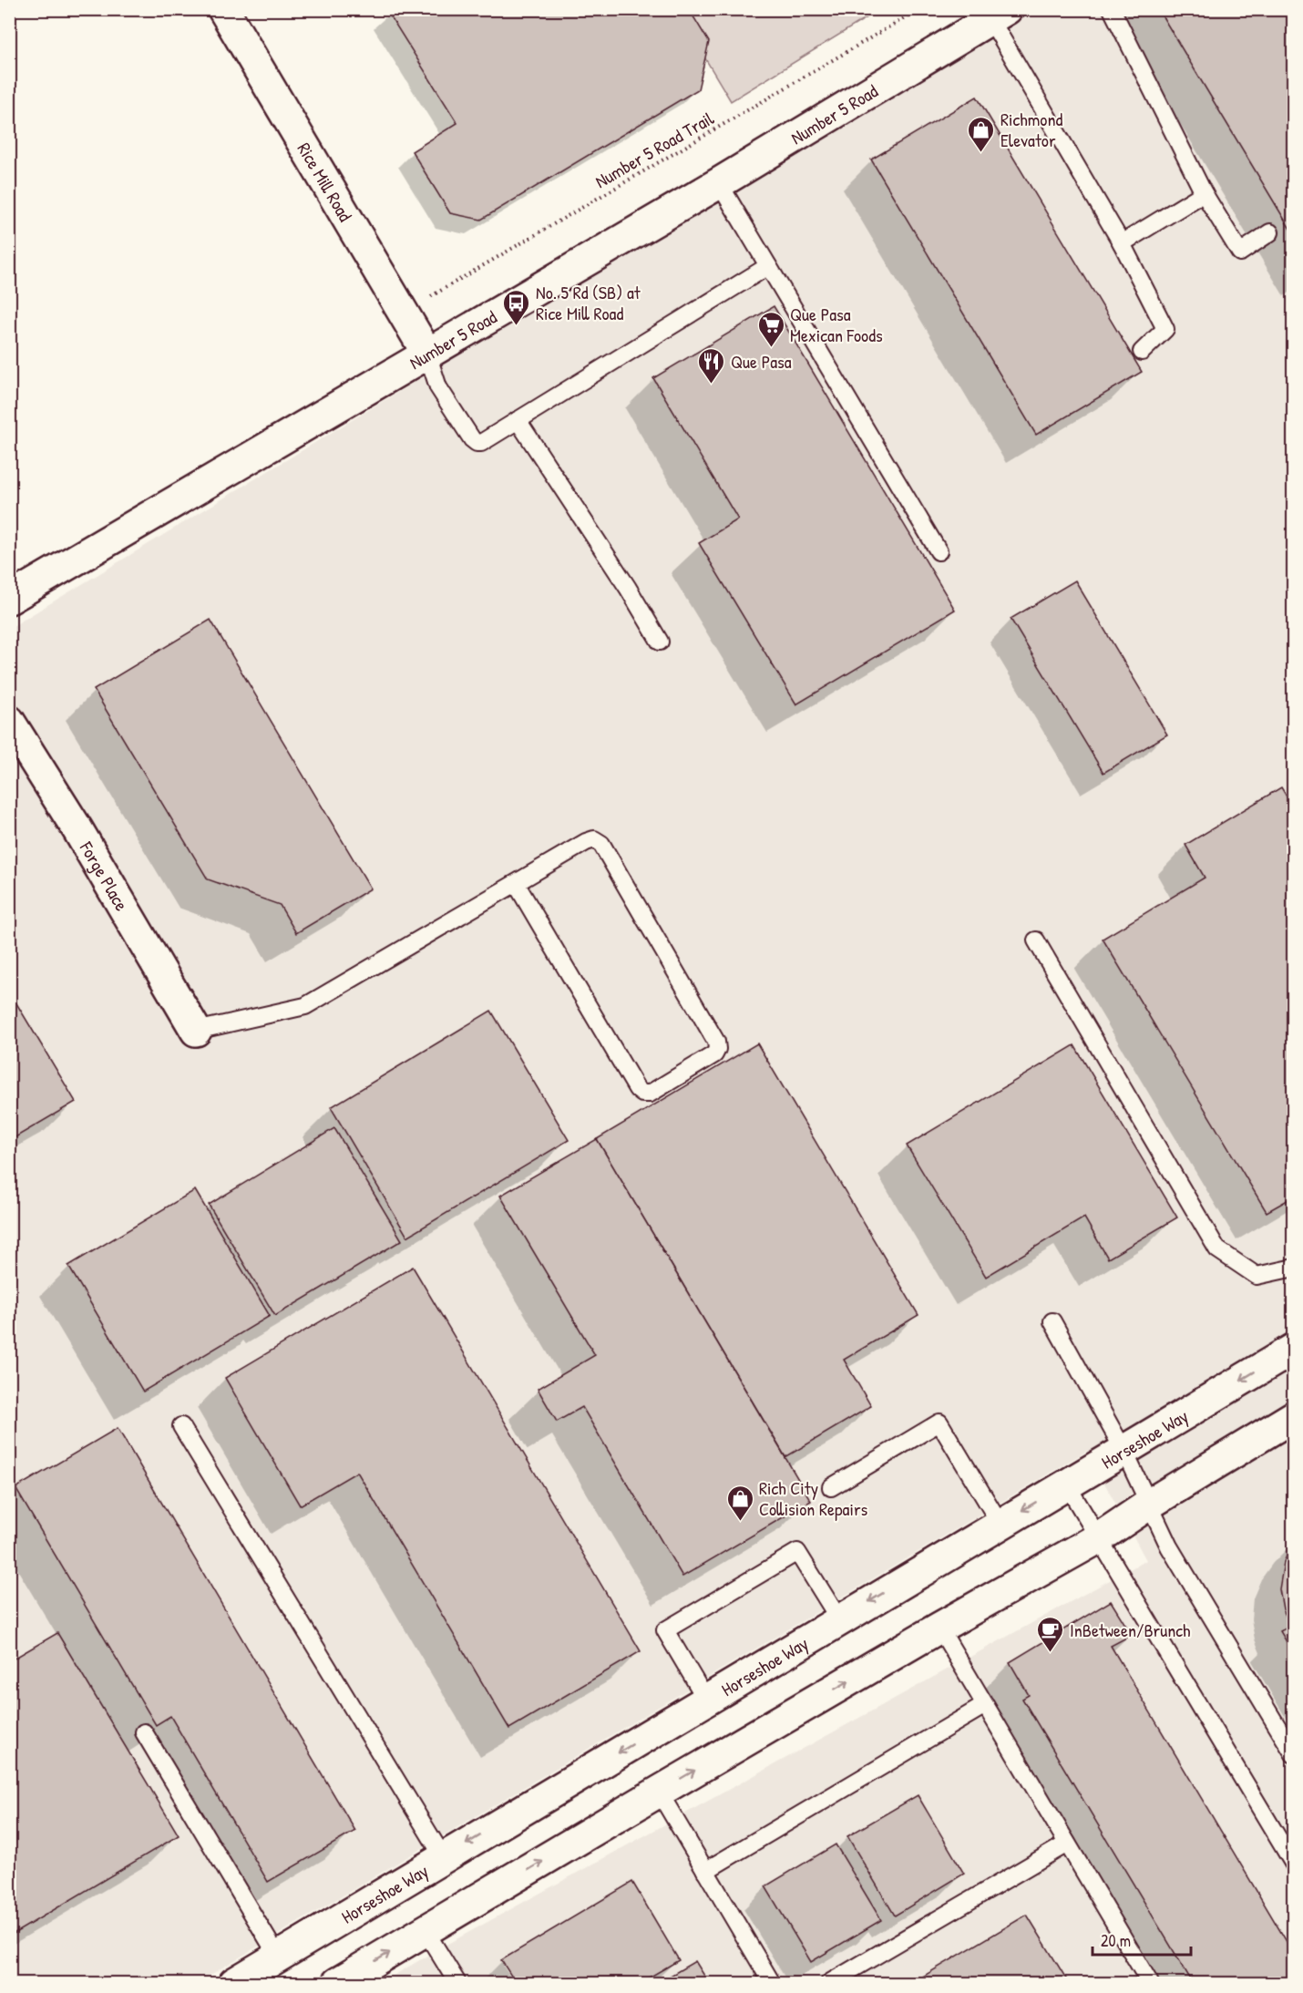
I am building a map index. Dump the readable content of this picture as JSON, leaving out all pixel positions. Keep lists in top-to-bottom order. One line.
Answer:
{"streets":{"street":["Number 5 Road","Rice Mill Road","Forge Place","Horseshoe Way"],"path":["Number 5 Road Trail"]},"crossings":[["Number 5 Road","Rice Mill Road"],["Number 5 Road Trail","Rice Mill Road"]],"places":{"shop":["Richmond Elevator","Rich City Collision Repairs"],"bus stop":["No. 5 Rd (SB) at Rice Mill Road"],"supermarket":["Que Pasa Mexican Foods"],"restaurant":["Que Pasa"],"cafe":["InBetween/Brunch"]},"scale_bar":"20 m"}
